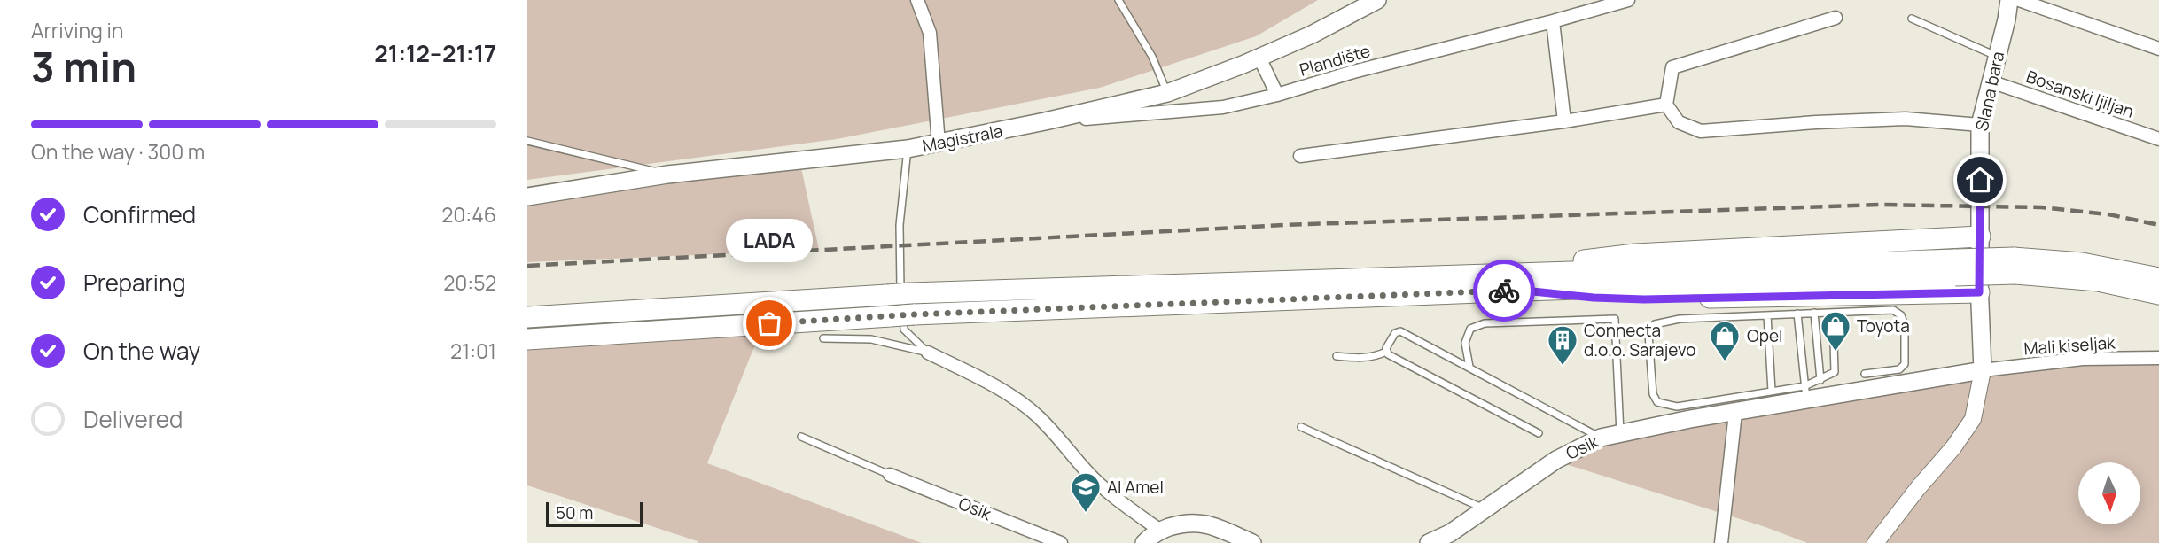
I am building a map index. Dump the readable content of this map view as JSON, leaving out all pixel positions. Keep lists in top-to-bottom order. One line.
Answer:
{"streets":{"main road":["Slana bara","Magistrala","Osik"],"street":["Plandište","Bosanski ljiljan","Mali kiseljak"]},"crossings":[["Plandište","Magistrala"],["Slana bara","Bosanski ljiljan"],["Slana bara","Mali kiseljak"],["Slana bara","Osik"],["Mali kiseljak","Osik"]],"places":{"other":["LADA"],"shop":["Toyota","Opel"],"building":["Connecta d.o.o. Sarajevo"],"school or university":["Al Amel"]},"scale_bar":"50 m","north":"bottom","page":{"heading":["3 min","Arriving in","21:12–21:17"],"bar":"On the way · 300 m","list":[["Confirmed","20:46"],["Preparing","20:52"],["On the way","21:01"],"Delivered"],"bubble":"LADA","scale":"50 m"}}
